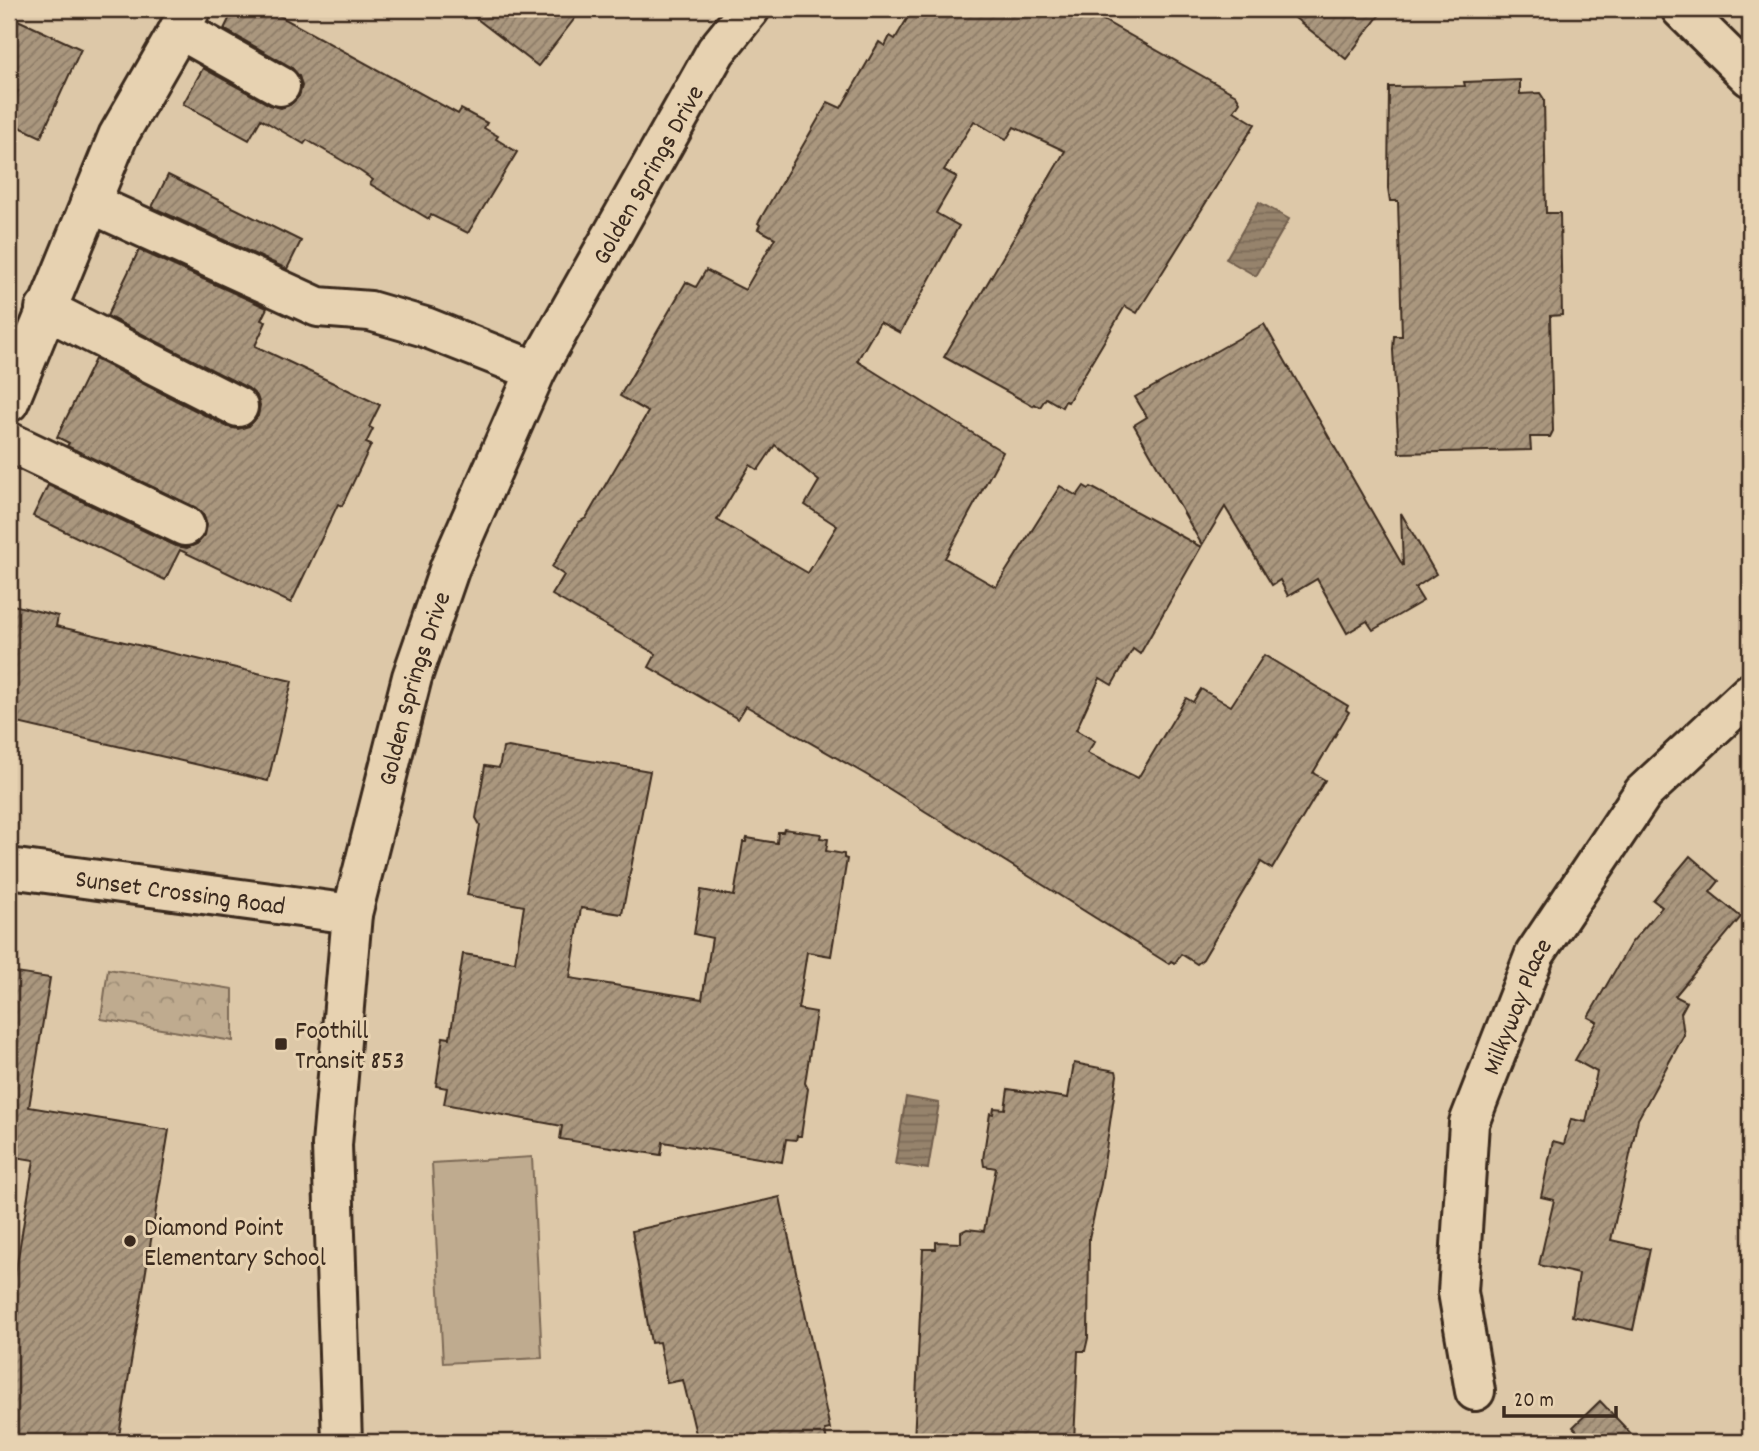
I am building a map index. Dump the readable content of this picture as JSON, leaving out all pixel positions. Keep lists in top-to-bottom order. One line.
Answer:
{"streets":{"street":["Golden Springs Drive","Sunset Crossing Road","Milkyway Place"]},"crossings":[["Golden Springs Drive","Sunset Crossing Road"]],"places":{"transit":["Foothill Transit 853"],"other":["Diamond Point Elementary School"]},"scale_bar":"20 m"}
